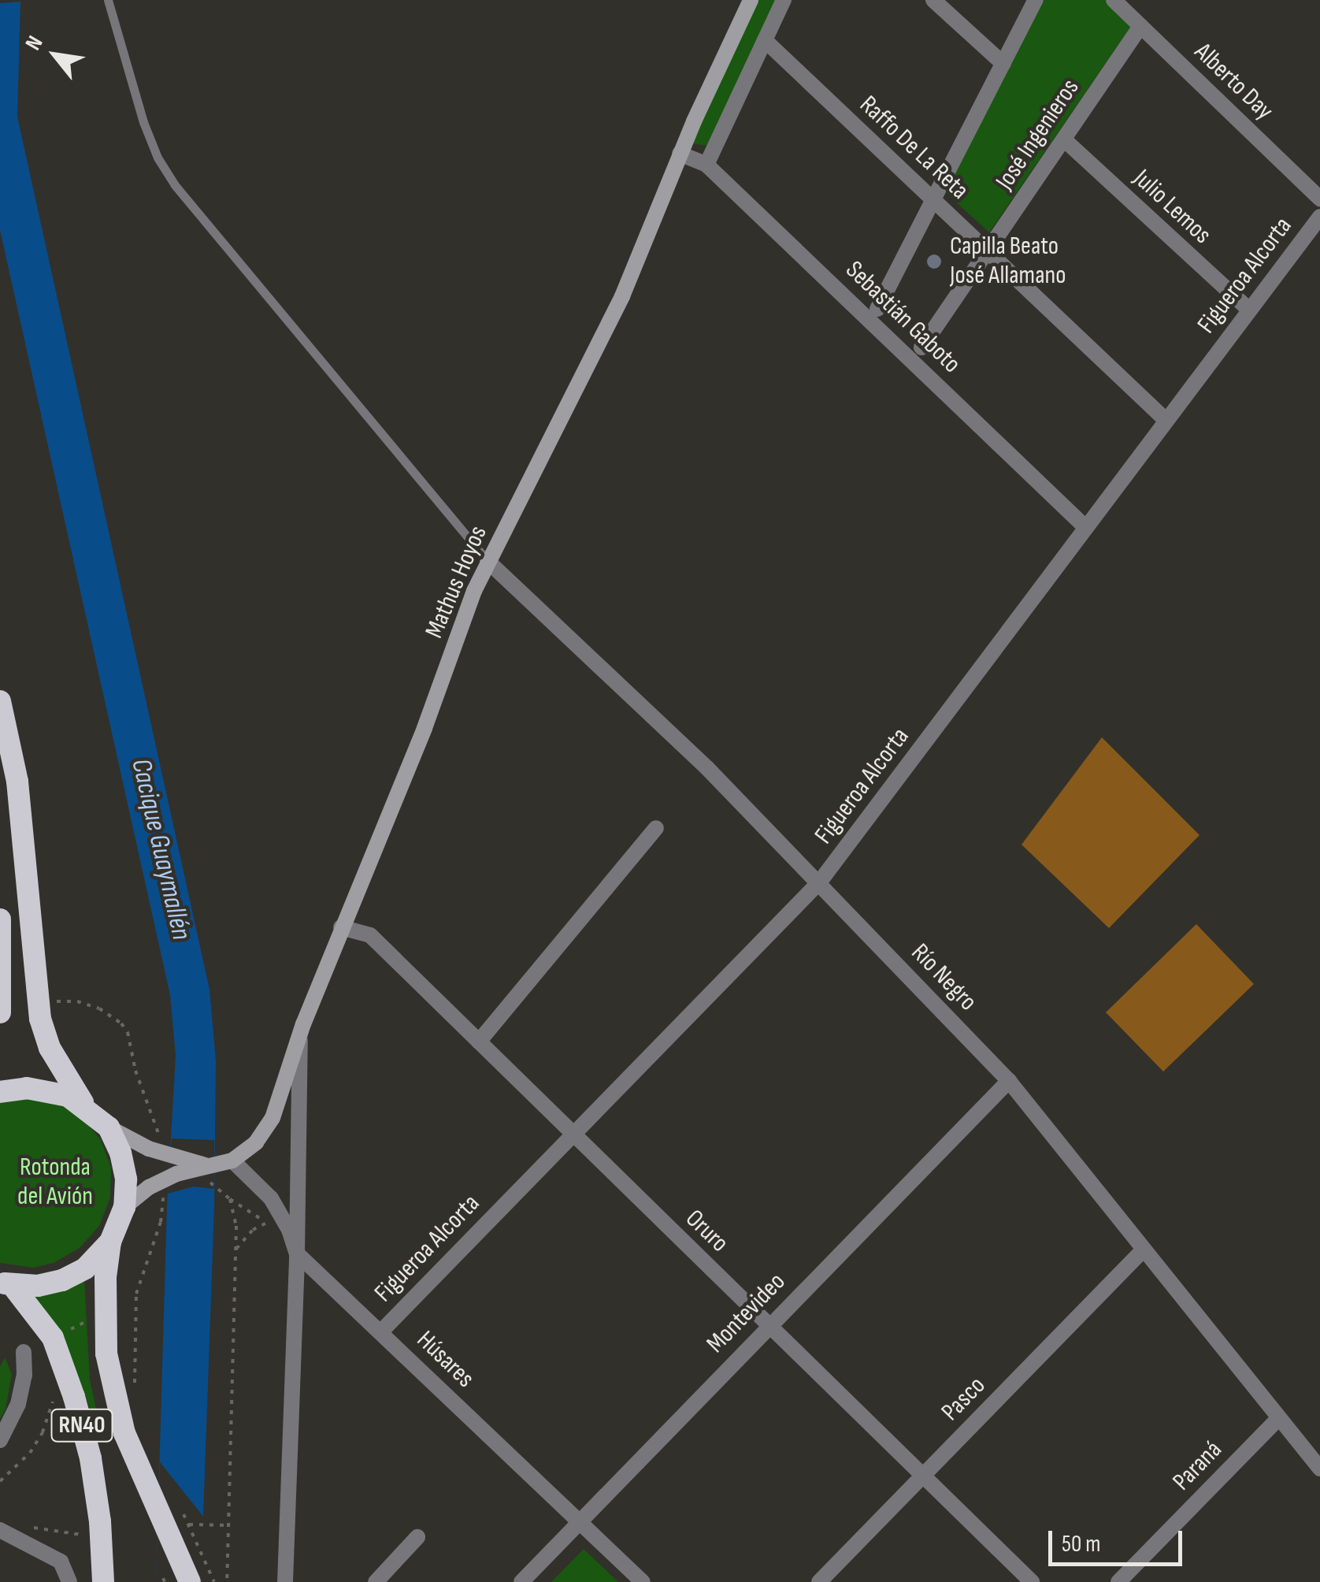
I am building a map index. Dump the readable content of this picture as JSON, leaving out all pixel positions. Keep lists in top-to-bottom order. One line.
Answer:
{"streets":{"highway":["RN40"],"main road":["Mathus Hoyos"],"street":["Alberto Day","José Ingenieros","Raffo De La Reta","Julio Lemos","Figueroa Alcorta","Sebastián Gaboto","Río Negro","Oruro","Montevideo","Húsares","Pasco","Paraná"]},"crossings":[["Alberto Day","José Ingenieros"],["José Ingenieros","Raffo De La Reta"],["José Ingenieros","Julio Lemos"],["Raffo De La Reta","Figueroa Alcorta"],["Julio Lemos","Figueroa Alcorta"],["Figueroa Alcorta","Sebastián Gaboto"],["Figueroa Alcorta","Río Negro"],["Figueroa Alcorta","Oruro"],["Figueroa Alcorta","Húsares"],["Sebastián Gaboto","Mathus Hoyos"],["Mathus Hoyos","Río Negro"],["Mathus Hoyos","Oruro"],["Mathus Hoyos","Húsares"],["Río Negro","Montevideo"],["Río Negro","Pasco"],["Río Negro","Paraná"],["Oruro","Montevideo"],["Oruro","Pasco"],["Montevideo","Húsares"]],"water":["Cacique Guaymallén"],"parks":["Rotonda del Avión"],"places":["Capilla Beato José Allamano"],"scale_bar":"50 m","north":"top left"}
